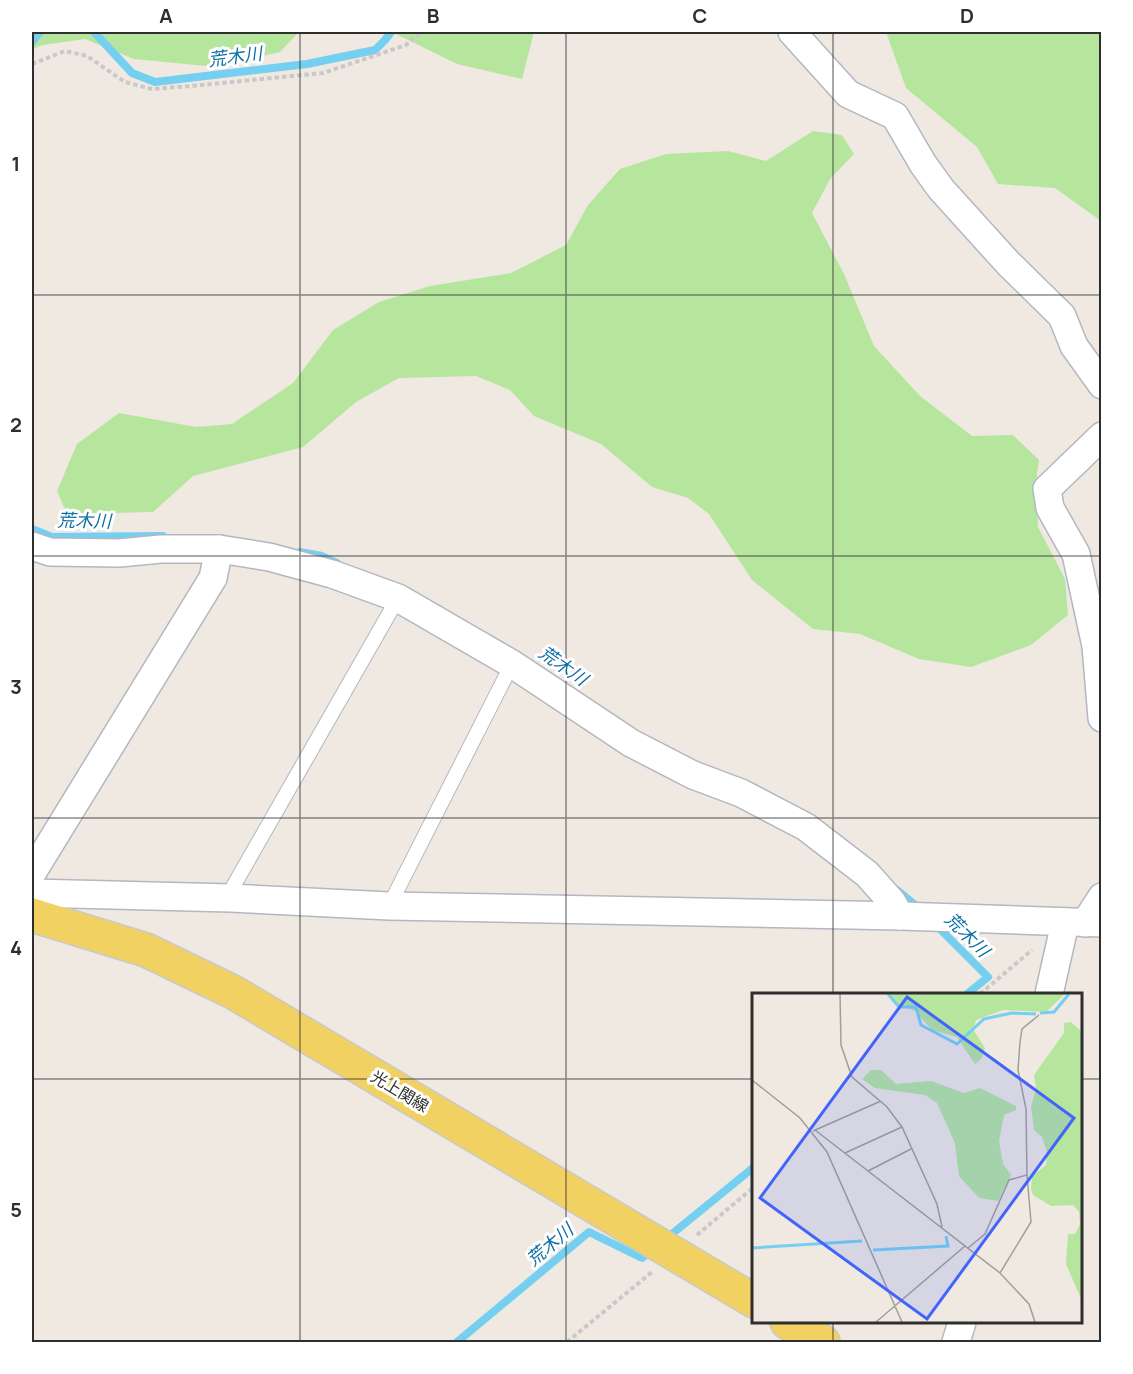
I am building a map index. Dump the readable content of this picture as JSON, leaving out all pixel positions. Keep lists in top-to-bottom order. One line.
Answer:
{"streets":{"main road":["光上関線"]},"water":["荒木川"],"grid":{"columns":["A","B","C","D"],"rows":["1","2","3","4","5"]}}
